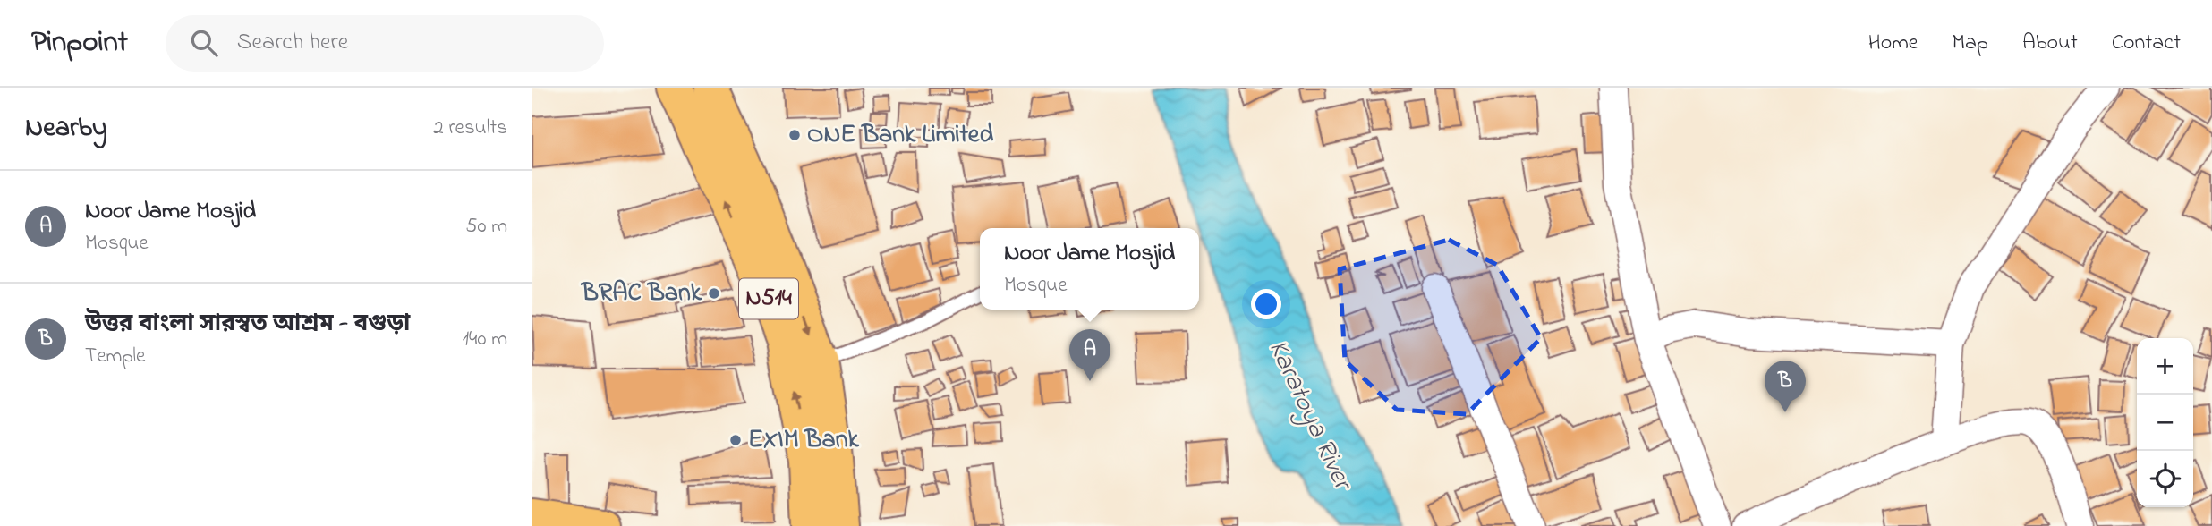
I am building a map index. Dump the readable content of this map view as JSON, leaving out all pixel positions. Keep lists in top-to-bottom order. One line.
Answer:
{"streets":{"main road":["N514"]},"water":["Karatoya River"],"places":["ONE Bank Limited","BRAC Bank","EXIM Bank"],"page":{"header":"Pinpoint","search":"Search here","nav":["Home","Map","About","Contact"],"heading":["Nearby","2 results"],"list":[{"mark":"A","name":"Noor Jame Mosjid","note":"Mosque","value":"50 m"},{"mark":"B","name":"উত্তর বাংলা সারস্বত আশ্রম - বগুড়া","note":"Temple","value":"140 m"}],"popup":["Noor Jame Mosjid","Mosque"],"pins":["A","B"],"map_buttons":["+","−"]}}
